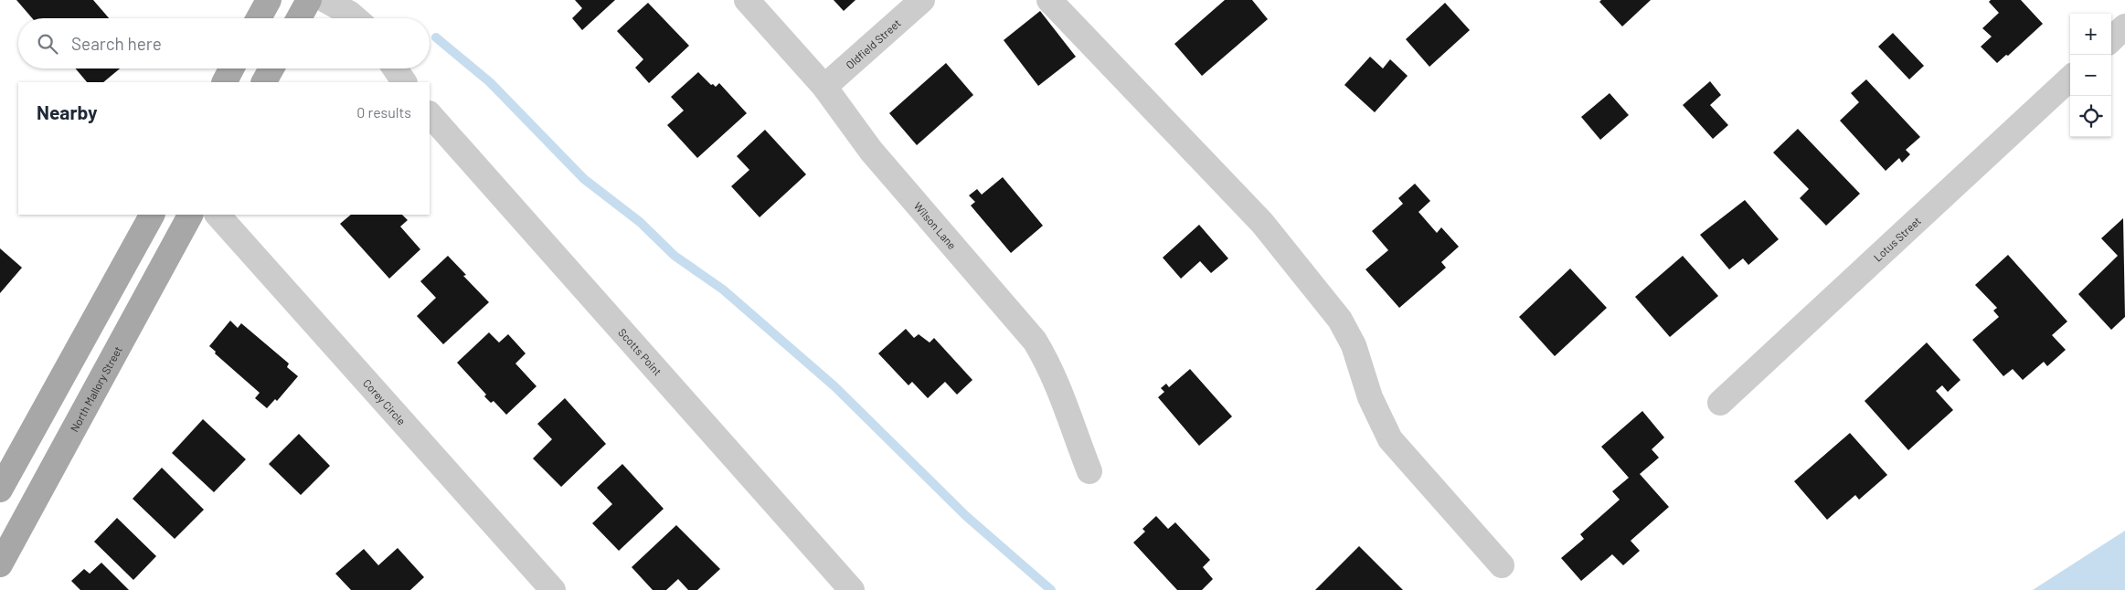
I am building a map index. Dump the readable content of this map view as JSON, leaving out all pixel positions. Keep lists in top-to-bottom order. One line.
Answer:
{"streets":{"main road":["North Mallory Street"],"street":["Oldfield Street","Wilson Lane","Lotus Street","Scotts Point","Corey Circle"]},"crossings":[["Oldfield Street","Wilson Lane"]],"page":{"map_buttons":["+","−"],"search":"Search here","heading":["Nearby","0 results"]}}
